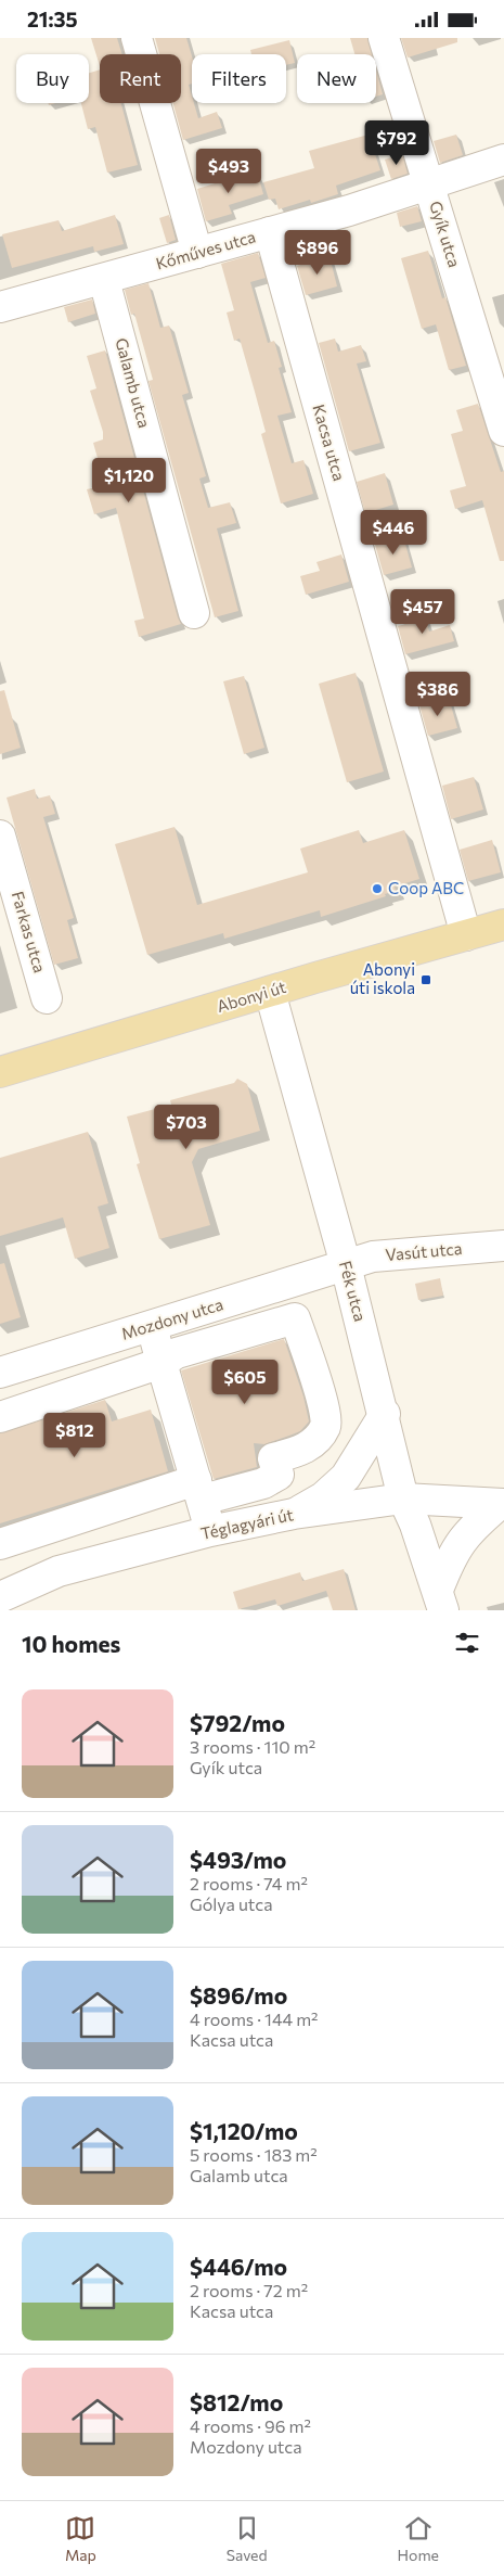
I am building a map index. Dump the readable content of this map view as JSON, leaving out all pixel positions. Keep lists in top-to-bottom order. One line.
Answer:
{"streets":{"main road":["Abonyi út"],"street":["Gyík utca","Kőműves utca","Galamb utca","Kacsa utca","Farkas utca","Vasút utca","Fék utca","Mozdony utca","Téglagyári út"]},"crossings":[["Gyík utca","Kőműves utca"],["Kőműves utca","Galamb utca"],["Kőműves utca","Kacsa utca"],["Kacsa utca","Abonyi út"],["Abonyi út","Fék utca"],["Vasút utca","Fék utca"],["Vasút utca","Mozdony utca"],["Fék utca","Mozdony utca"],["Fék utca","Téglagyári út"]],"places":{"other":["Coop ABC"],"transit":["Abonyi úti iskola"]},"page":{"status":"21:35","chip":["Buy","Rent","Filters","New"],"price":["$792","$493","$896","$1,120","$446","$457","$386","$703","$605","$812"],"heading":"10 homes","list":[{"name":"$792/mo","note":"3 rooms · 110 m² · Gyík utca"},{"name":"$493/mo","note":"2 rooms · 74 m² · Gólya utca"},{"name":"$896/mo","note":"4 rooms · 144 m² · Kacsa utca"},{"name":"$1,120/mo","note":"5 rooms · 183 m² · Galamb utca"},{"name":"$446/mo","note":"2 rooms · 72 m² · Kacsa utca"},{"name":"$812/mo","note":"4 rooms · 96 m² · Mozdony utca"}],"tabs":["Map","Saved","Home"]}}
